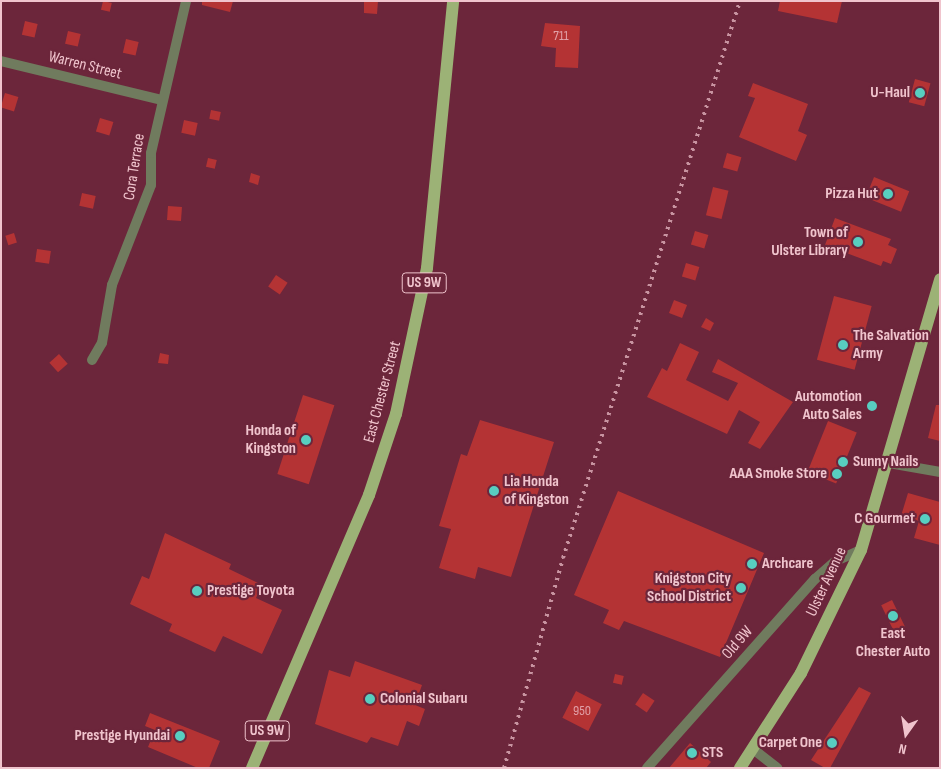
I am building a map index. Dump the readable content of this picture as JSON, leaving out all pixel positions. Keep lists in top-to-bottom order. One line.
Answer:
{"streets":{"main road":["US 9W","East Chester Street","Ulster Avenue"],"street":["Warren Street","Cora Terrace","Old 9W"]},"crossings":[["Warren Street","Cora Terrace"],["Ulster Avenue","Old 9W"]],"places":["U-Haul","Pizza Hut","Town of Ulster Library","The Salvation Army","Automotion Auto Sales","Honda of Kingston","Sunny Nails","AAA Smoke Store","Lia Honda of Kingston","C Gourmet","Archcare","Knigston City School District","Prestige Toyota","East Chester Auto","Colonial Subaru","Prestige Hyundai","Carpet One","STS"],"house_numbers":["711","950"],"north":"bottom"}
